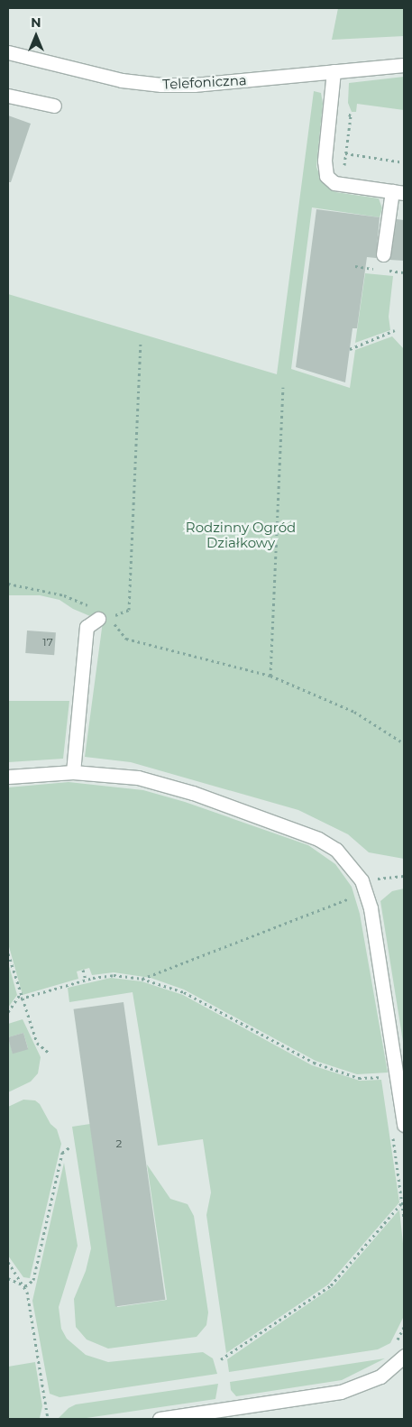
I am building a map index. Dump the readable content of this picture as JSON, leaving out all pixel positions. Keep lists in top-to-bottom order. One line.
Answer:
{"streets":{"street":["Telefoniczna"]},"parks":["Rodzinny Ogród Działkowy"],"house_numbers":["17","2"],"north":"top"}
